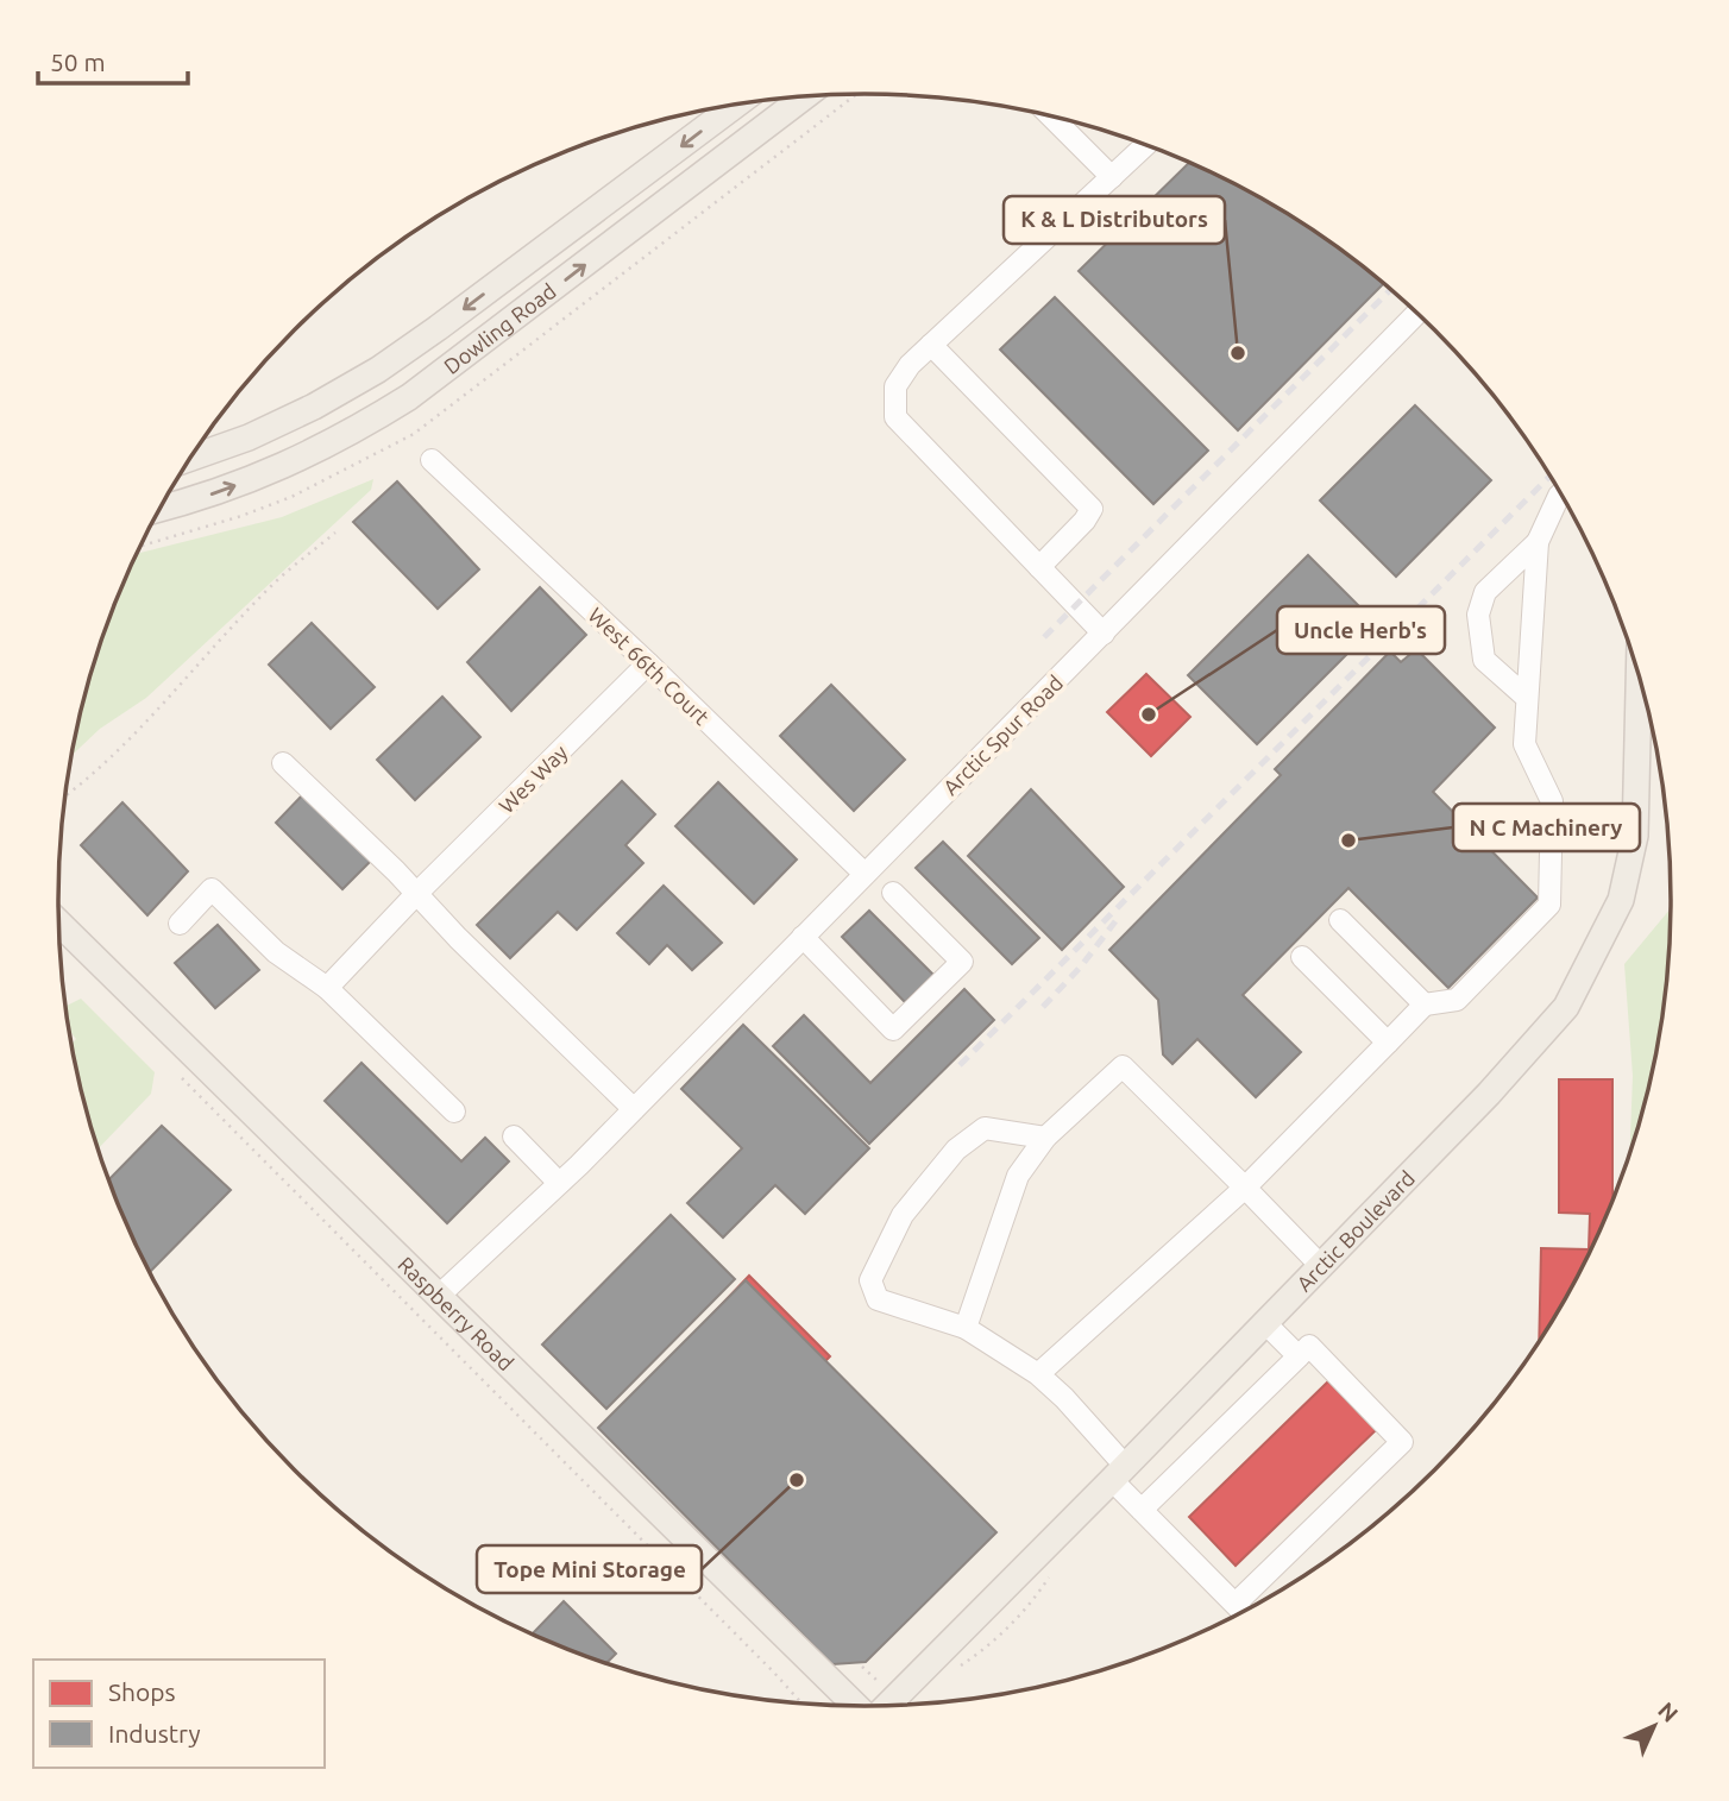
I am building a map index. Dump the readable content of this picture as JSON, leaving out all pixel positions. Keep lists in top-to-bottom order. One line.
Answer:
{"streets":{"main road":["Dowling Road","Arctic Boulevard","Raspberry Road"],"street":["West 66th Court","Arctic Spur Road","Wes Way"]},"crossings":[["West 66th Court","Arctic Spur Road"],["West 66th Court","Wes Way"],["Arctic Spur Road","Raspberry Road"]],"places":["K & L Distributors","Uncle Herb's","N C Machinery","Tope Mini Storage"],"legend":["Shops","Industry"],"scale_bar":"50 m","north":"top right"}
